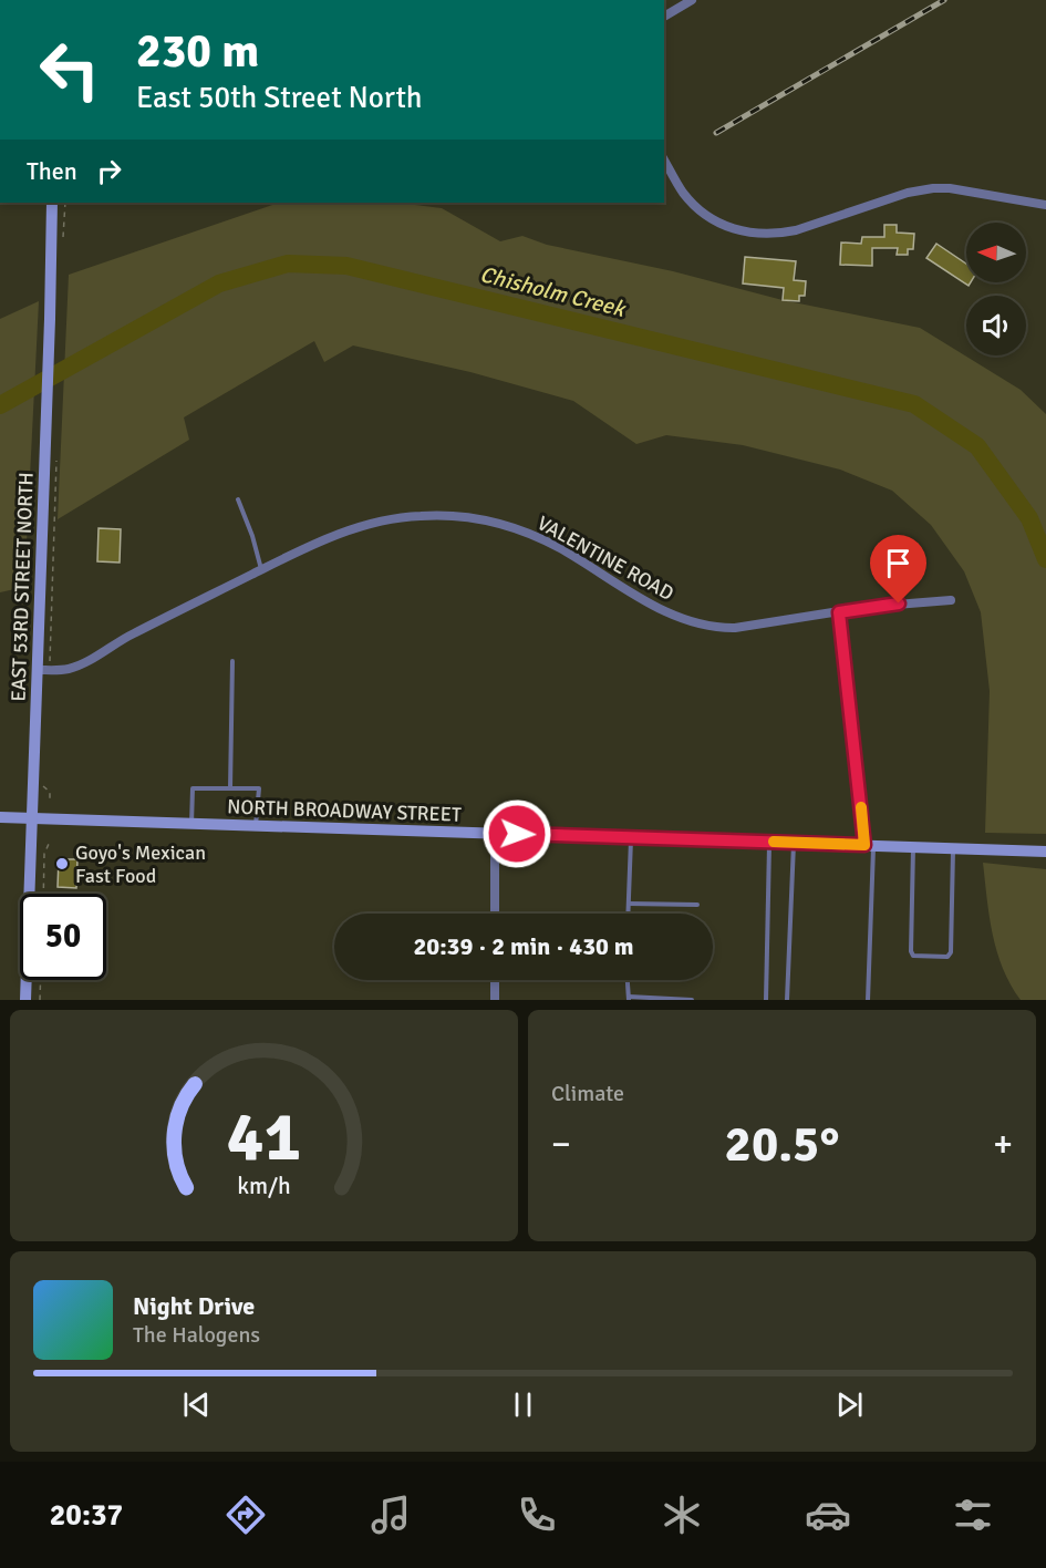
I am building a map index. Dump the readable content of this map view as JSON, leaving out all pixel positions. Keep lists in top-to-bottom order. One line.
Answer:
{"streets":{"main road":["EAST 53RD STREET NORTH","NORTH BROADWAY STREET"],"street":["VALENTINE ROAD"]},"crossings":[["VALENTINE ROAD","EAST 53RD STREET NORTH"],["EAST 53RD STREET NORTH","NORTH BROADWAY STREET"]],"water":["Chisholm Creek"],"places":["Goyo's Mexican Fast Food"],"north":"left","page":{"turn":["230 m","East 50th Street North"],"then":"Then","limit":"50","trip":"20:39 · 2 min · 430 m","tile":"Climate","heat":["−","20.5°","+"],"song":["Night Drive","The Halogens"],"tabs":"20:37","gauge":["41","km/h"]}}
